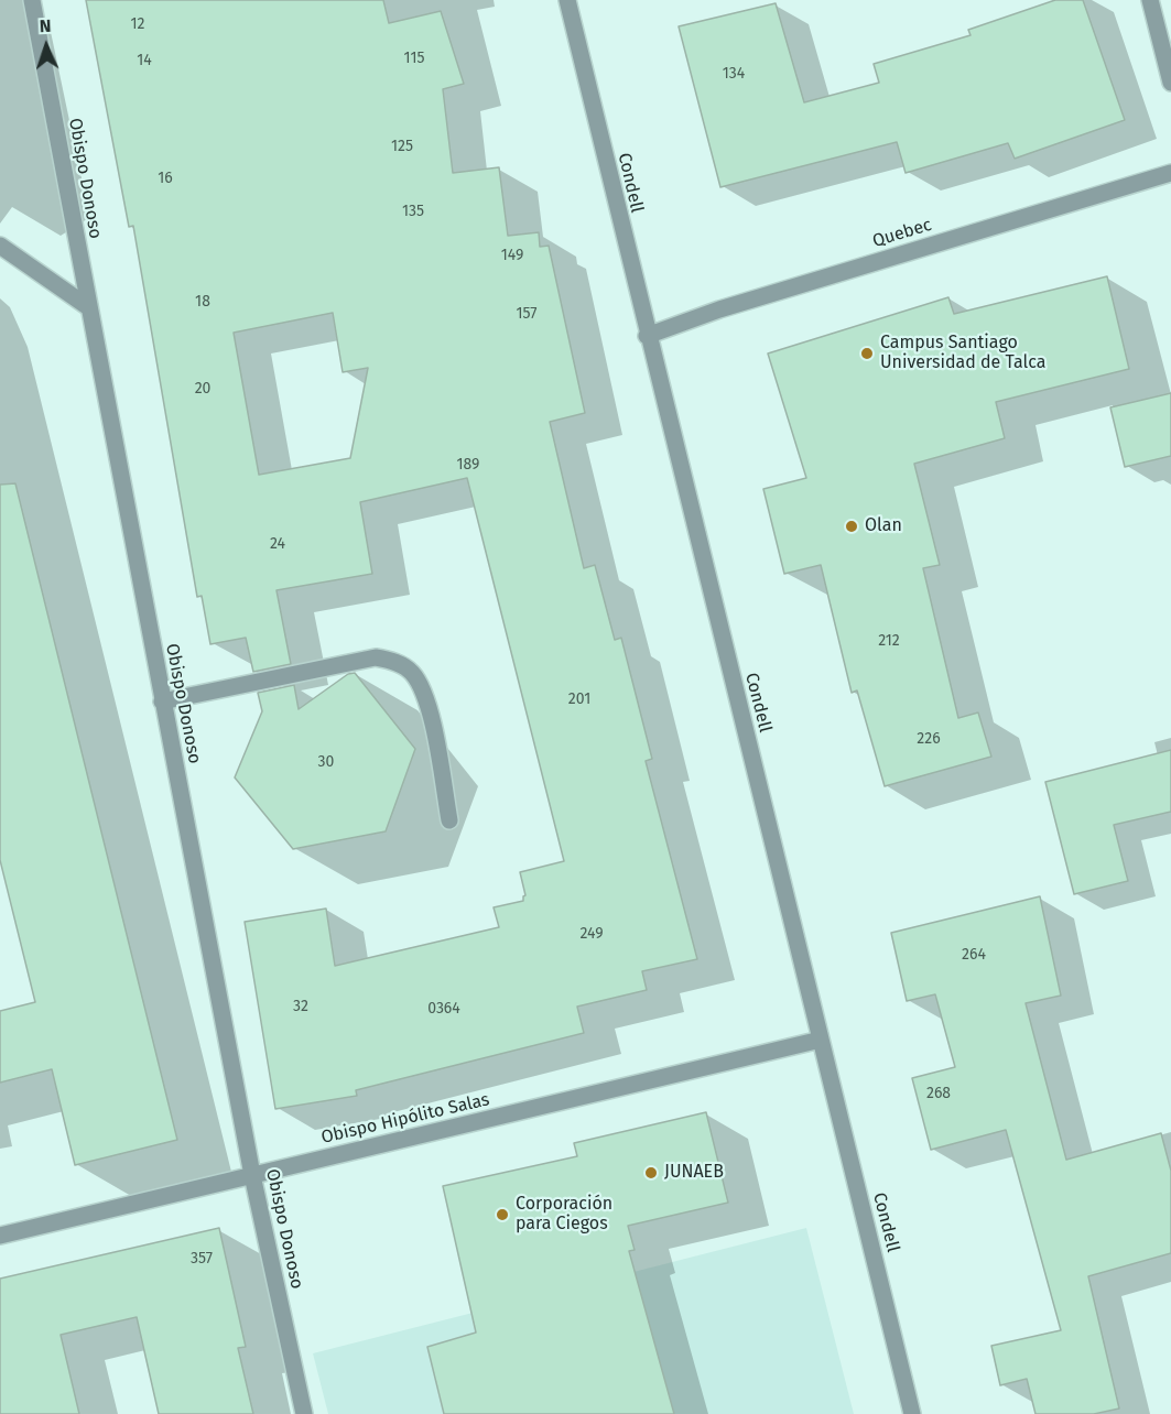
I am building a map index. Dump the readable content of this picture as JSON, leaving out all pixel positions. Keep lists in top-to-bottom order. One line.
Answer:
{"streets":{"street":["Obispo Donoso","Condell","Quebec","Obispo Hipólito Salas"]},"crossings":[["Obispo Donoso","Obispo Hipólito Salas"],["Condell","Quebec"],["Condell","Obispo Hipólito Salas"]],"places":["Campus Santiago Universidad de Talca","Olan","JUNAEB","Corporación para Ciegos"],"house_numbers":["12","115","14","134","125","16","135","149","18","157","20","189","24","212","201","226","30","249","264","32","0364","268","357"],"north":"top"}
